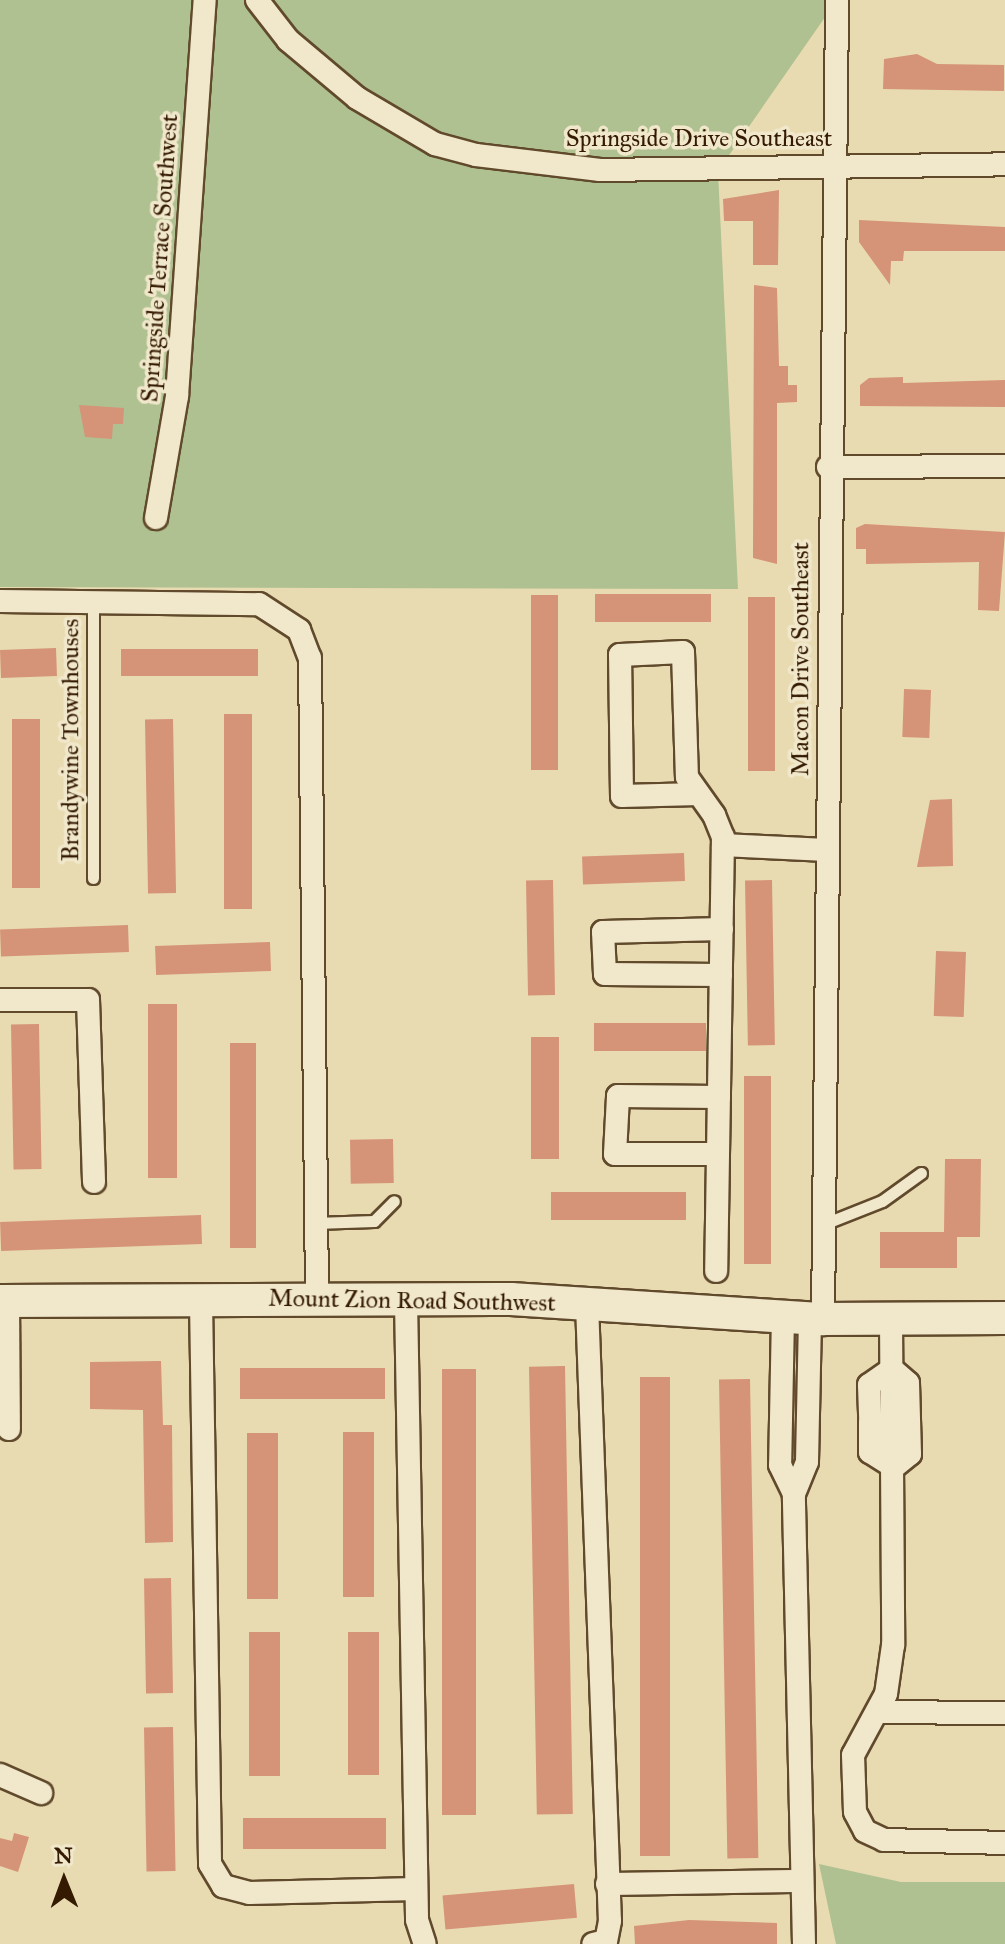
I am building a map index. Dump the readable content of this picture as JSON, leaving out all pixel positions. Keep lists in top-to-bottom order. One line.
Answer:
{"streets":{"street":["Springside Drive Southeast","Springside Terrace Southwest","Macon Drive Southeast","Mount Zion Road Southwest"],"lane":["Brandywine Townhouses"]},"crossings":[["Springside Drive Southeast","Macon Drive Southeast"],["Macon Drive Southeast","Mount Zion Road Southwest"]],"north":"top"}
